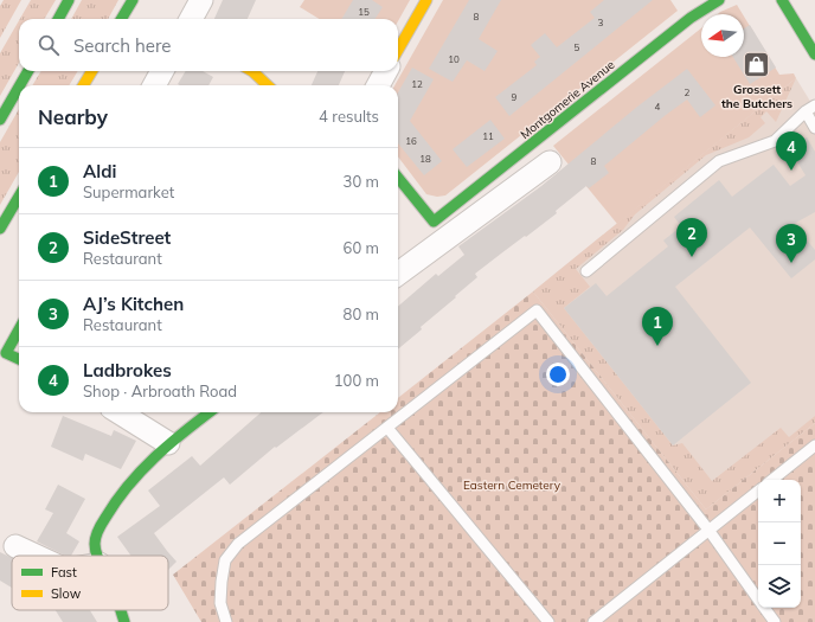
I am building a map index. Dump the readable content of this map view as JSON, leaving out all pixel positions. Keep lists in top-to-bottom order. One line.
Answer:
{"streets":{"main road":["Montgomerie Avenue"]},"parks":["Eastern Cemetery"],"places":{"shop":["Grossett the Butchers"]},"house_numbers":["15","8","3","5","10","12","2","9","4","11","16","18","8"],"legend":["Fast","Slow"],"north":"left","page":{"search":"Search here","heading":["Nearby","4 results"],"pins":["4","2","3","1"],"list":[{"mark":"1","name":"Aldi","note":"Supermarket","value":"30 m"},{"mark":"2","name":"SideStreet","note":"Restaurant","value":"60 m"},{"mark":"3","name":"AJ’s Kitchen","note":"Restaurant","value":"80 m"},{"mark":"4","name":"Ladbrokes","note":"Shop · Arbroath Road","value":"100 m"}],"map_buttons":["+","−"]}}
